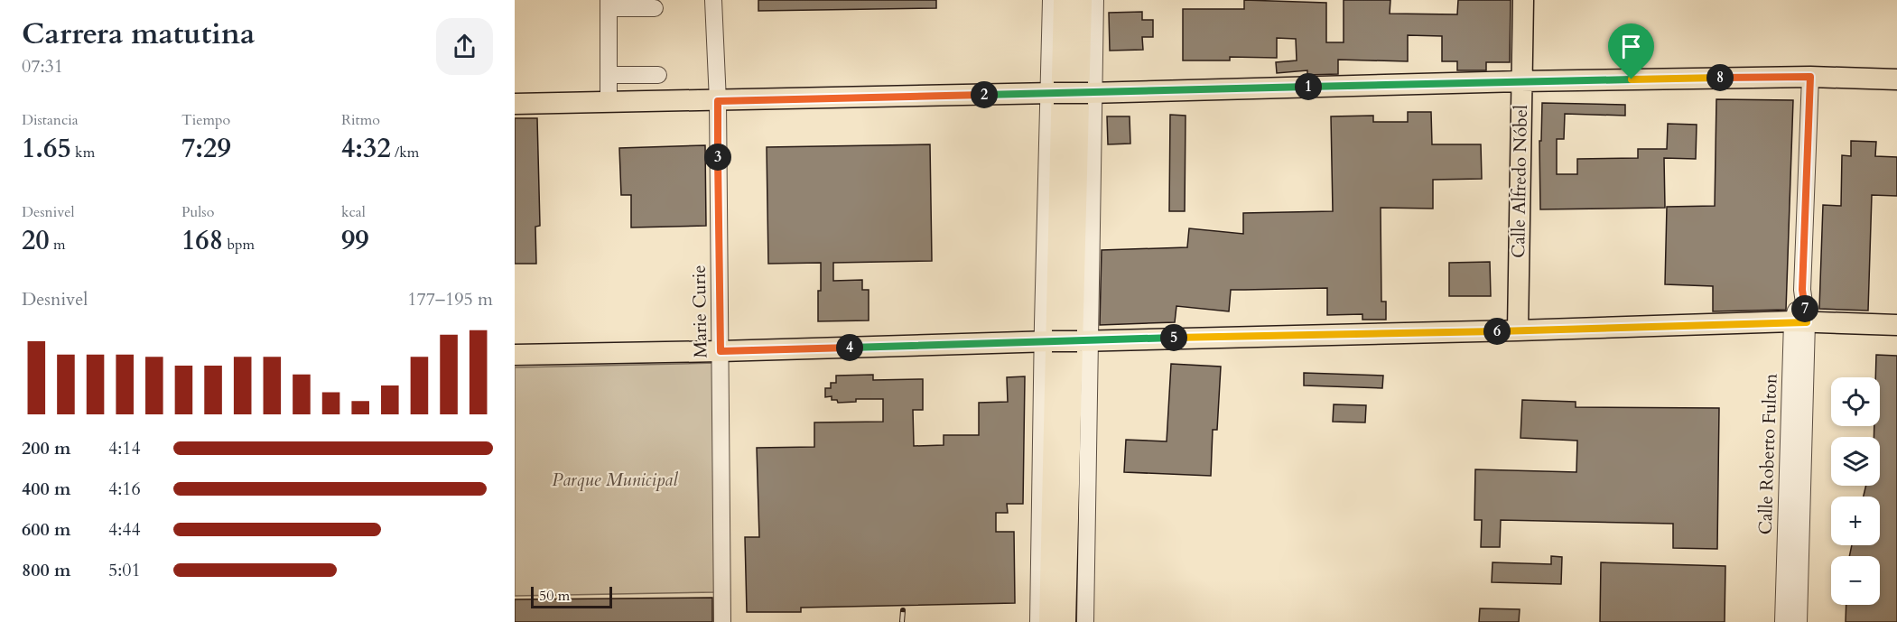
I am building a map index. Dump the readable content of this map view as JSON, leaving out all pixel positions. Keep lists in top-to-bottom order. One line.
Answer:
{"streets":{"main road":["Calle Alfredo Nóbel"],"street":["Marie Curie","Calle Roberto Fulton"]},"parks":["Parque Municipal"],"scale_bar":"50 m","page":{"heading":["Carrera matutina","07:31"],"pins":["8","1","2","3","7","6","5","4"],"stats":[["Distancia","1.65 km"],["Tiempo","7:29"],["Ritmo","4:32 /km"],["Desnivel","20 m"],["Pulso","168 bpm"],["kcal","99"]],"chart":["Desnivel","177–195 m"],"map_buttons":["+","−"],"list":[{"name":"200 m","note":"4:14"},{"name":"400 m","note":"4:16"},{"name":"600 m","note":"4:44"},{"name":"800 m","note":"5:01"}],"scale":"50 m"}}
